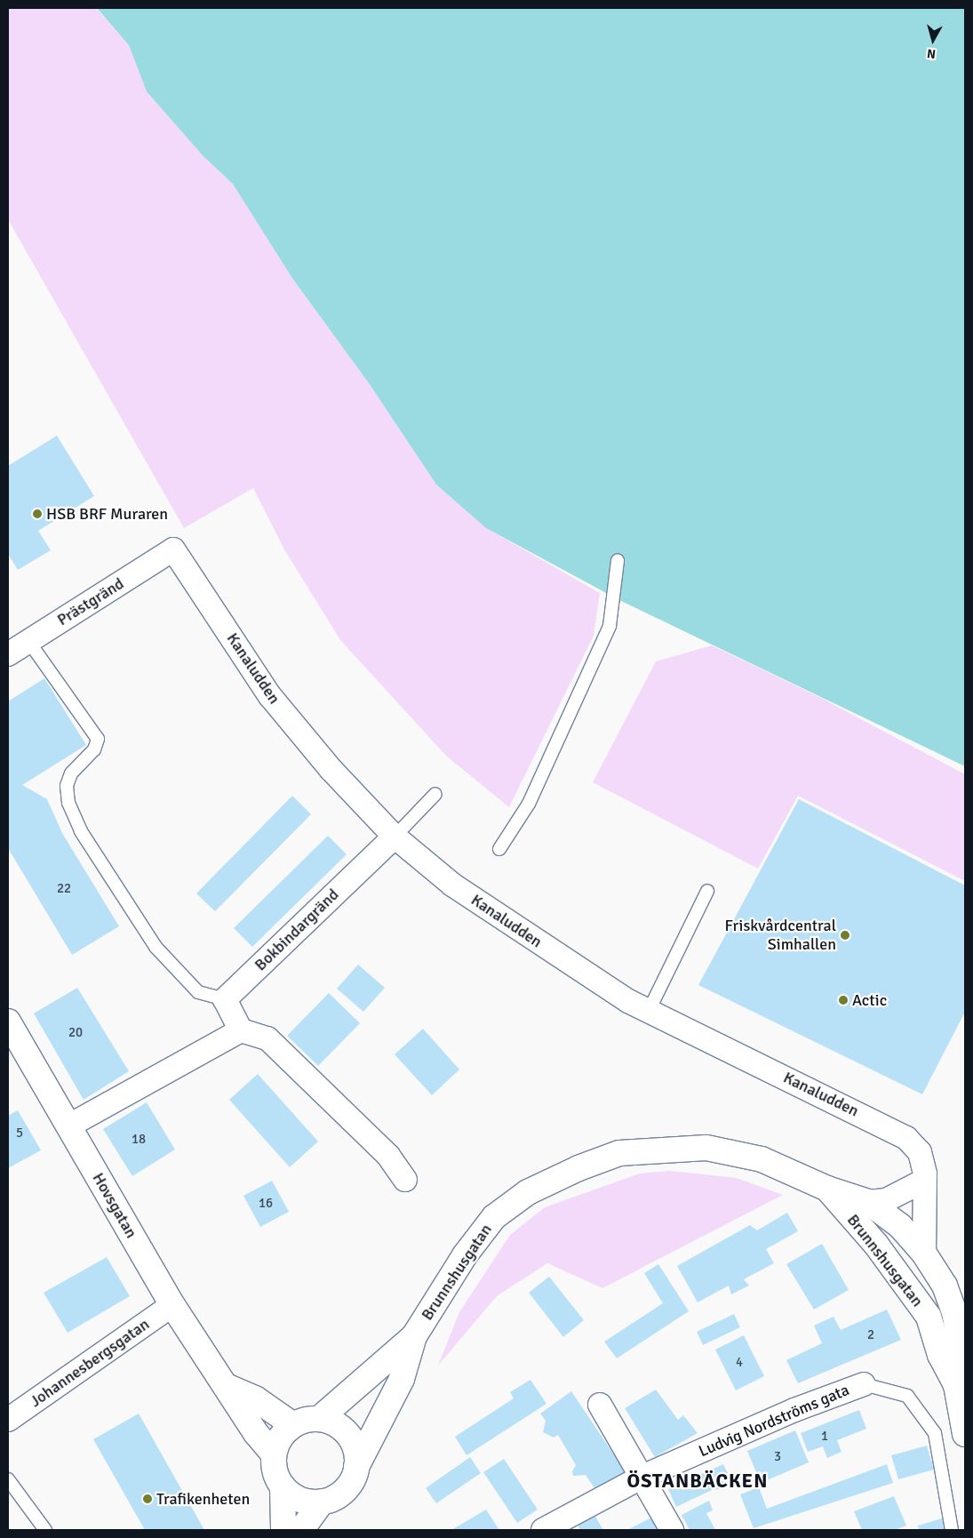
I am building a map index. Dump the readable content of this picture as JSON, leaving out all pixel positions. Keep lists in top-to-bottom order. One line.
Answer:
{"streets":{"main road":["Hovsgatan","Brunnshusgatan"],"street":["Prästgränd","Kanaludden","Bokbindargränd","Johannesbergsgatan","Ludvig Nordströms gata"]},"crossings":[["Prästgränd","Kanaludden"],["Kanaludden","Bokbindargränd"],["Kanaludden","Brunnshusgatan"],["Hovsgatan","Brunnshusgatan"],["Hovsgatan","Johannesbergsgatan"]],"districts":["ÖSTANBÄCKEN"],"places":["HSB BRF Muraren","Friskvårdcentral Simhallen","Actic","Trafikenheten"],"house_numbers":["22","20","5","18","16","2","4","1","3"],"north":"bottom"}
